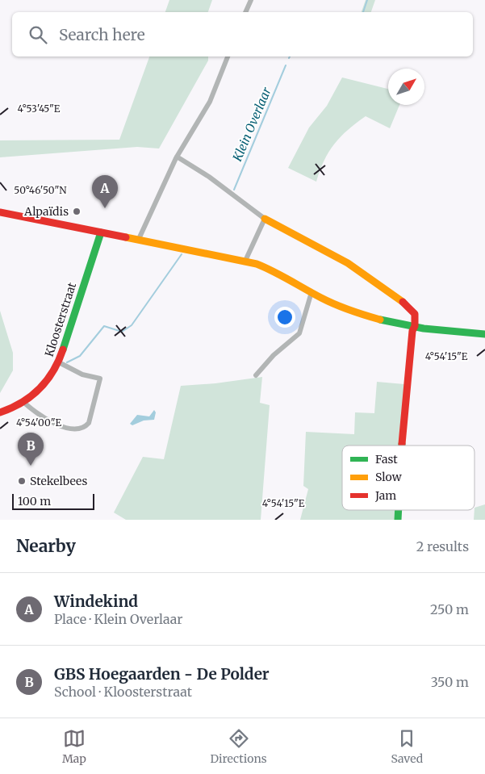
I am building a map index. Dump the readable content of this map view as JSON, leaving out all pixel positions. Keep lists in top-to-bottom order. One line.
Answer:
{"streets":{"street":["Kloosterstraat"]},"water":["Klein Overlaar"],"places":["Alpaïdis","Stekelbees"],"legend":["Fast","Slow","Jam"],"scale_bar":"100 m","north":"top right","page":{"search":"Search here","pins":["A","B"],"scale":"100 m","heading":["Nearby","2 results"],"list":[{"mark":"A","name":"Windekind","note":"Place · Klein Overlaar","value":"250 m"},{"mark":"B","name":"GBS Hoegaarden - De Polder","note":"School · Kloosterstraat","value":"350 m"}],"nav":["Map","Directions","Saved"]},"coordinates":["4°53'45\"E","50°46'50\"N","4°54'15\"E","4°54'00\"E"]}
